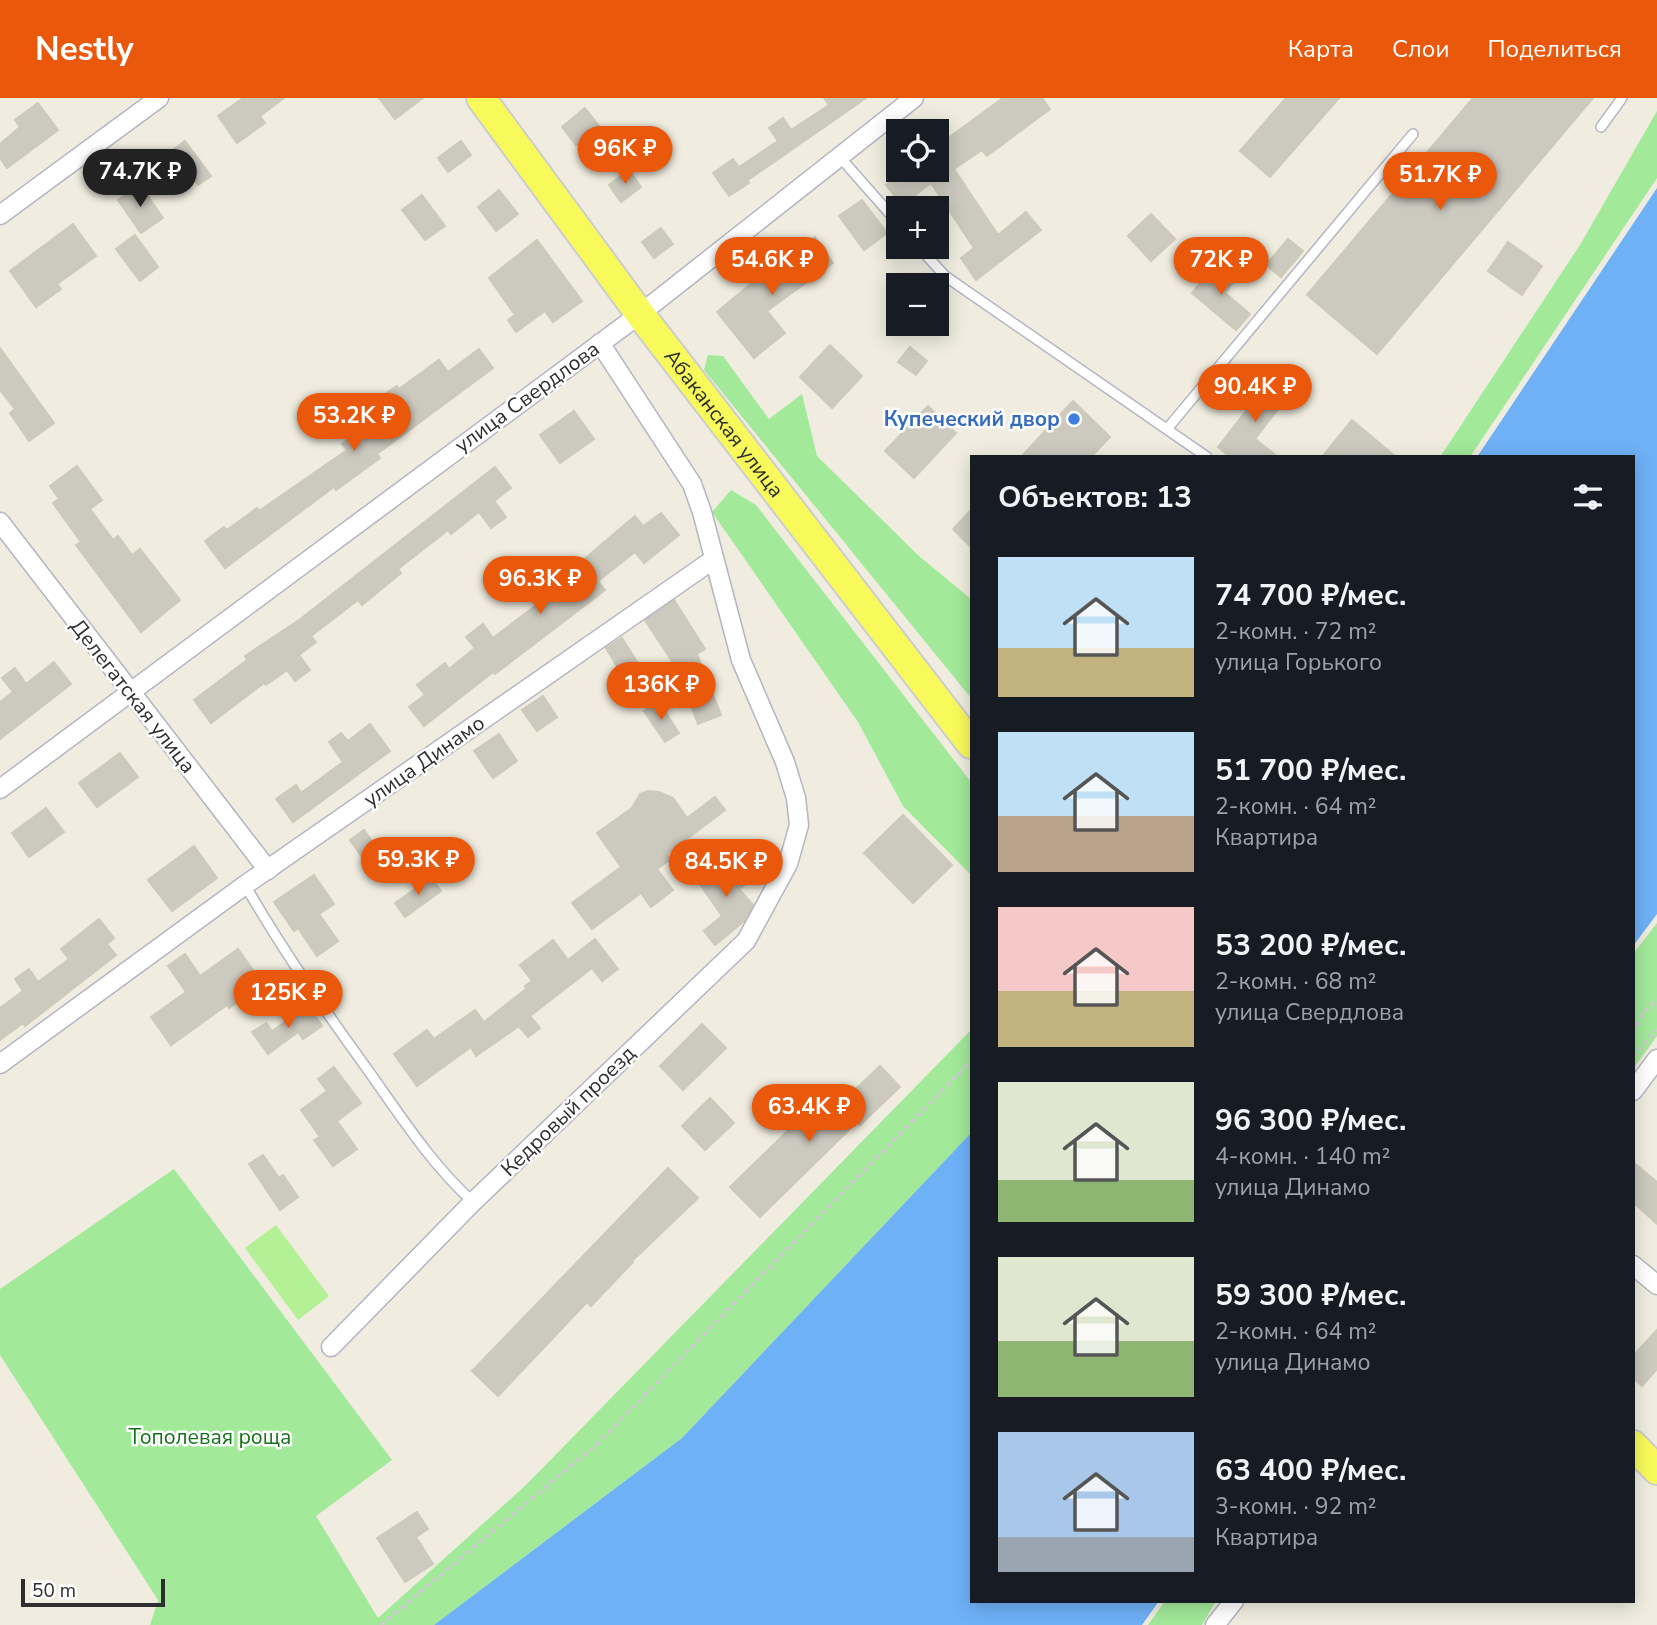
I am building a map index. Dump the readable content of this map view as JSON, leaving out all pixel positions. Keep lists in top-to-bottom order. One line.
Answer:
{"streets":{"main road":["Абаканская улица"],"street":["улица Свердлова","Делегатская улица","улица Динамо","Кедровый проезд"]},"crossings":[["улица Свердлова","Абаканская улица"],["улица Свердлова","Делегатская улица"],["Делегатская улица","улица Динамо"],["улица Динамо","Кедровый проезд"]],"parks":["Тополевая роща"],"places":["Купеческий двор"],"scale_bar":"50 m","page":{"header":"Nestly","nav":["Карта","Слои","Поделиться"],"map_buttons":["+","−"],"price":["96K ₽","74.7K ₽","51.7K ₽","54.6K ₽","72K ₽","90.4K ₽","53.2K ₽","96.3K ₽","136K ₽","59.3K ₽","84.5K ₽","125K ₽","63.4K ₽"],"heading":"Объектов: 13","list":[{"name":"74 700 ₽/мес.","note":"2-комн. · 72 m² · улица Горького"},{"name":"51 700 ₽/мес.","note":"2-комн. · 64 m² · Квартира"},{"name":"53 200 ₽/мес.","note":"2-комн. · 68 m² · улица Свердлова"},{"name":"96 300 ₽/мес.","note":"4-комн. · 140 m² · улица Динамо"},{"name":"59 300 ₽/мес.","note":"2-комн. · 64 m² · улица Динамо"},{"name":"63 400 ₽/мес.","note":"3-комн. · 92 m² · Квартира"}],"scale":"50 m"}}
